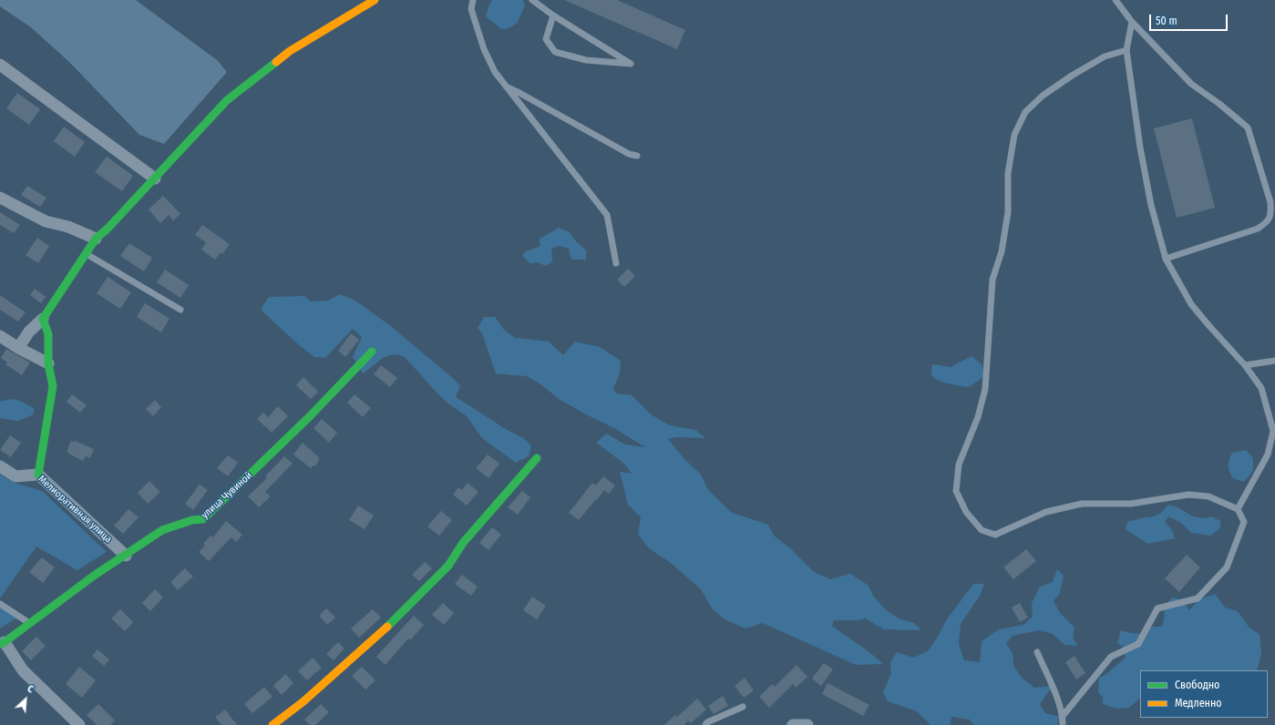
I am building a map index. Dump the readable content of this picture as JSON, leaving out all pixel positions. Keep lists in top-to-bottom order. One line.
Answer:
{"streets":{"street":["улица Чувиной","Мелиоративная улица"]},"crossings":[["улица Чувиной","Мелиоративная улица"]],"legend":["Свободно","Медленно"],"scale_bar":"50 m","north":"top right"}
